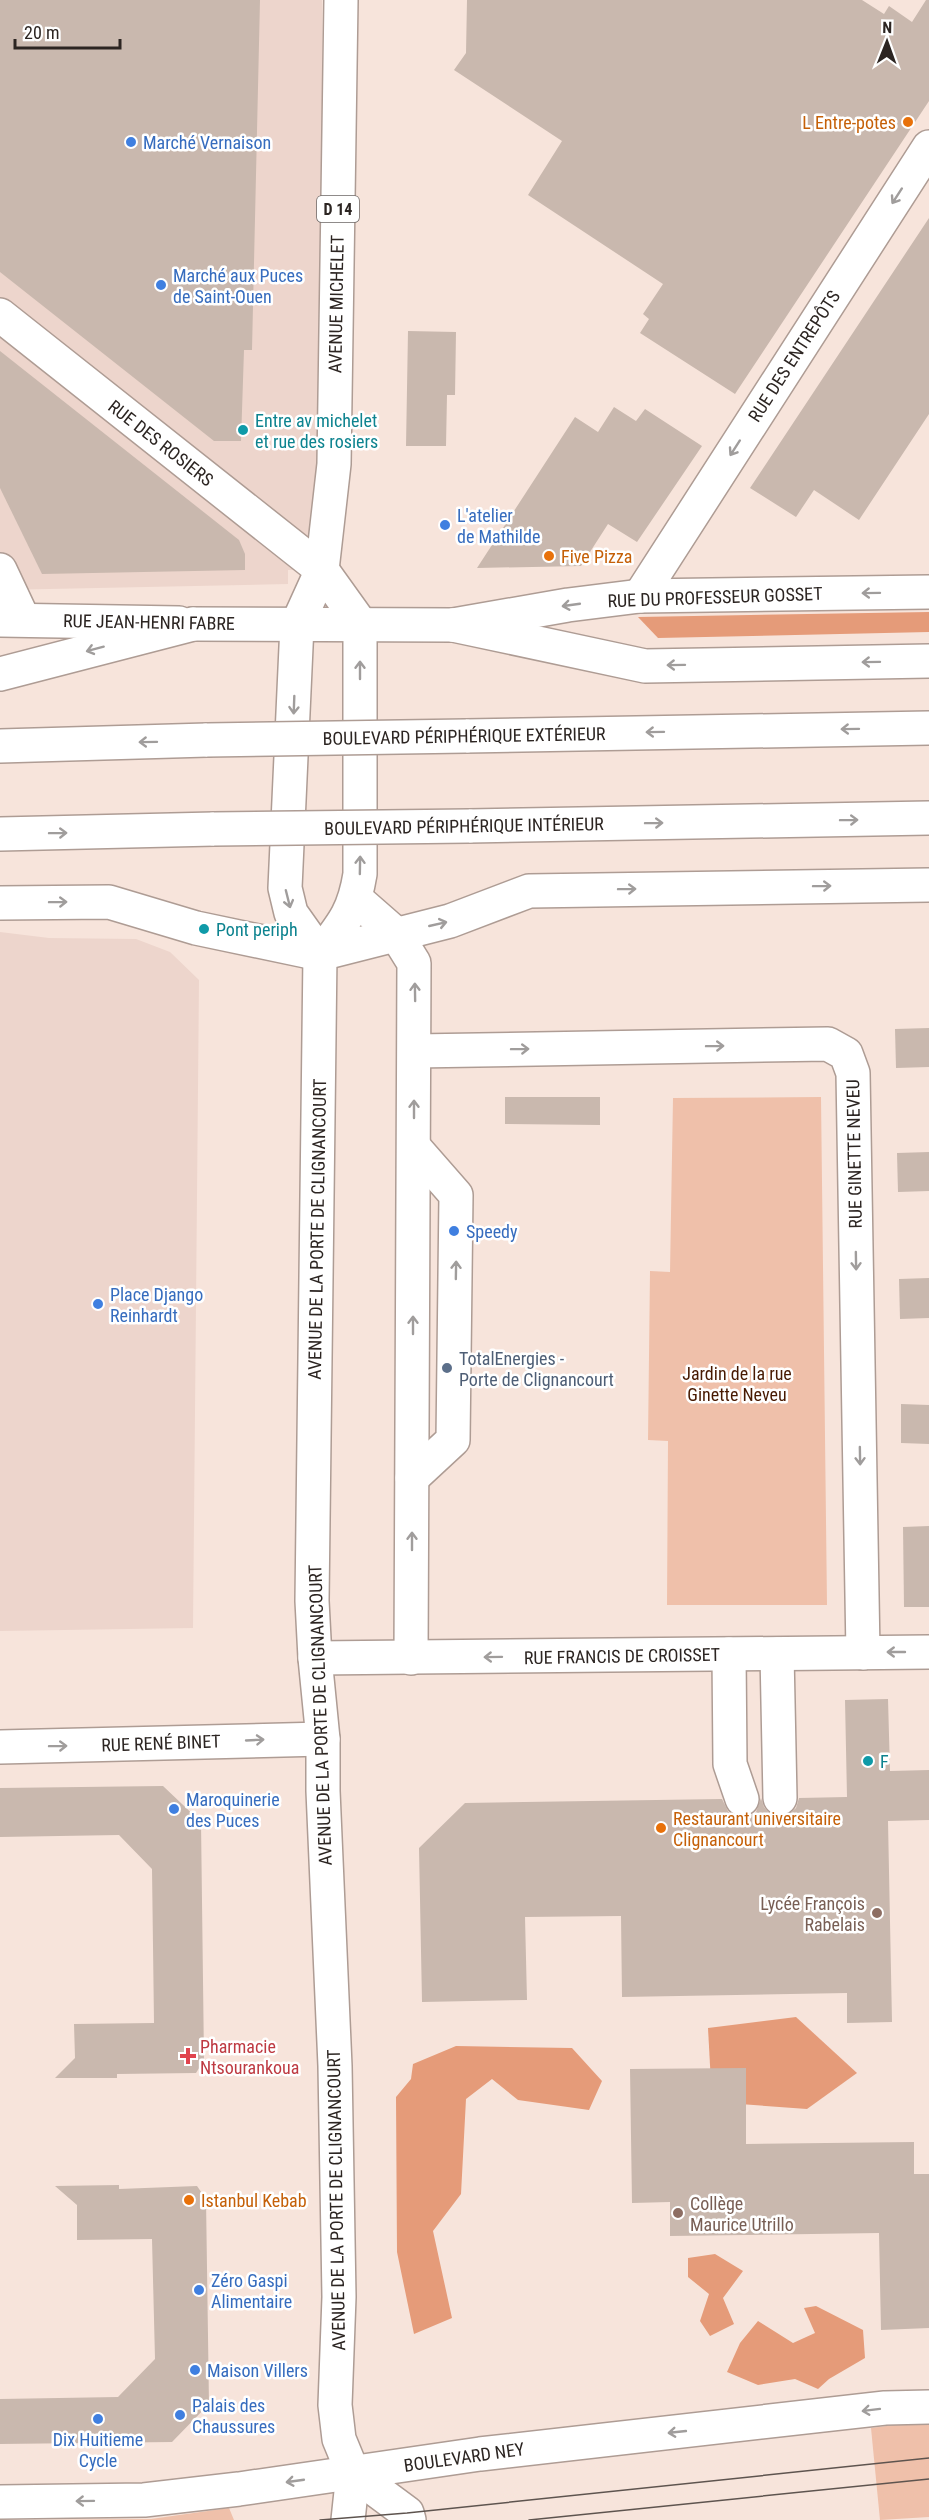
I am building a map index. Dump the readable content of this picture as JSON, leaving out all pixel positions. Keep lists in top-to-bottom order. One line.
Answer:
{"streets":{"main road":["D 14","AVENUE MICHELET","RUE DES ENTREPÔTS","RUE DES ROSIERS","RUE DU PROFESSEUR GOSSET","RUE JEAN-HENRI FABRE","BOULEVARD PÉRIPHÉRIQUE EXTÉRIEUR","BOULEVARD PÉRIPHÉRIQUE INTÉRIEUR","RUE GINETTE NEVEU","AVENUE DE LA PORTE DE CLIGNANCOURT","RUE FRANCIS DE CROISSET","RUE RENÉ BINET","BOULEVARD NEY"]},"crossings":[["AVENUE MICHELET","RUE DES ROSIERS"],["RUE DES ENTREPÔTS","RUE DU PROFESSEUR GOSSET"],["RUE DU PROFESSEUR GOSSET","RUE JEAN-HENRI FABRE"],["RUE GINETTE NEVEU","RUE FRANCIS DE CROISSET"],["AVENUE DE LA PORTE DE CLIGNANCOURT","RUE FRANCIS DE CROISSET"],["AVENUE DE LA PORTE DE CLIGNANCOURT","RUE RENÉ BINET"],["AVENUE DE LA PORTE DE CLIGNANCOURT","BOULEVARD NEY"]],"one_way":["RUE DES ENTREPÔTS","RUE FRANCIS DE CROISSET","RUE RENÉ BINET","BOULEVARD NEY"],"parks":["Jardin de la rue Ginette Neveu"],"places":{"other":["L Entre-potes","Marché Vernaison","Marché aux Puces de Saint-Ouen","Entre av michelet et rue des rosiers","L'atelier de Mathilde","Five Pizza","Pont periph","Speedy","Place Django Reinhardt","TotalEnergies - Porte de Clignancourt","F","Maroquinerie des Puces","Restaurant universitaire Clignancourt","Lycée François Rabelais","Istanbul Kebab","Collège Maurice Utrillo","Zéro Gaspi Alimentaire","Maison Villers","Palais des Chaussures","Dix Huitieme Cycle"],"health":["Pharmacie Ntsourankoua"]},"scale_bar":"20 m","north":"top"}
